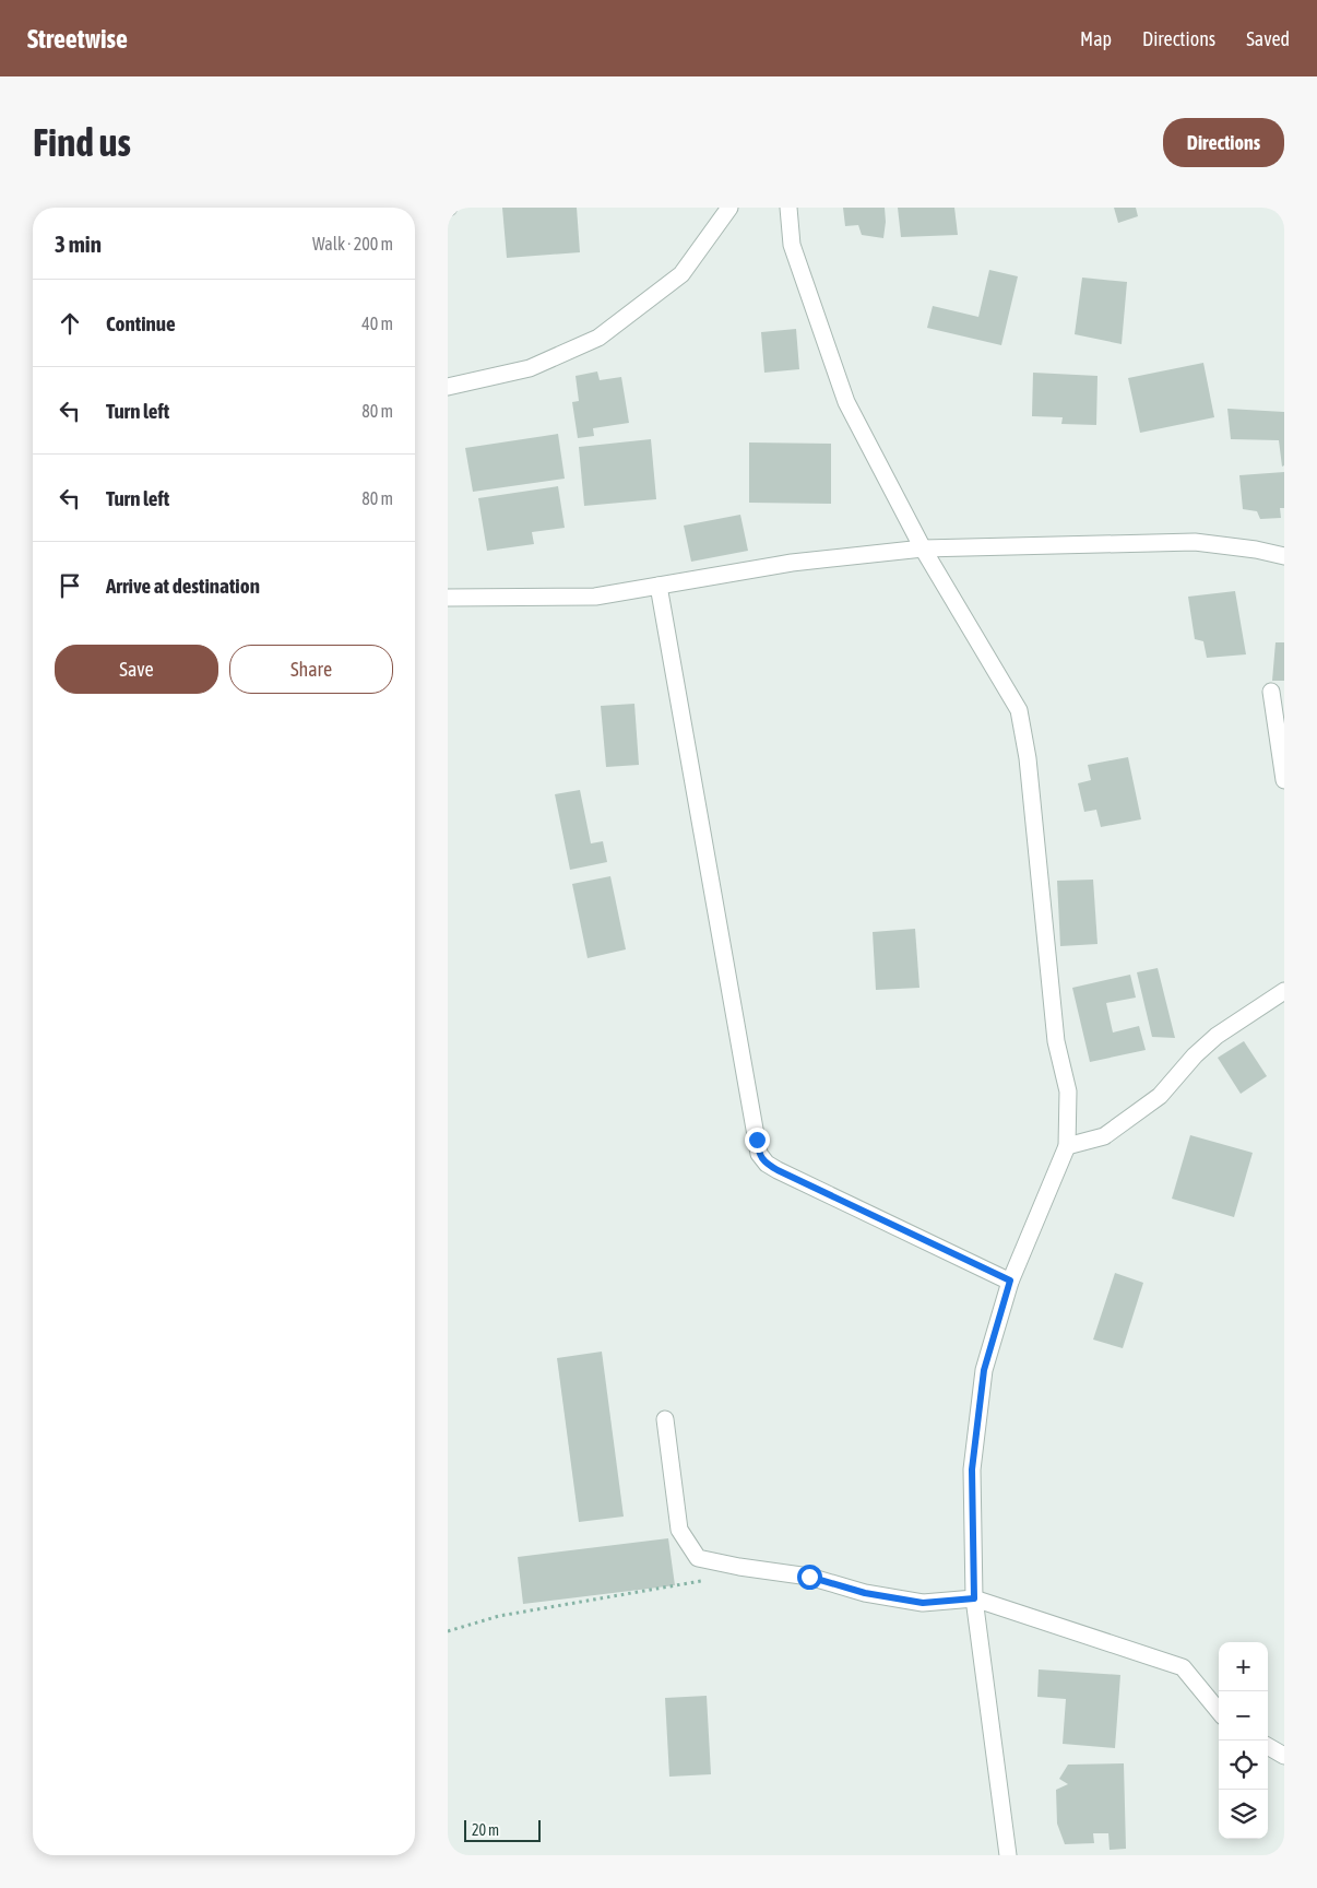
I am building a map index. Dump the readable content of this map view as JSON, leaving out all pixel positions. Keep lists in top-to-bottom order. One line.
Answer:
{"scale_bar":"20 m","page":{"header":"Streetwise","nav":["Map","Directions","Saved"],"buttons":["Directions",["Save","Share"]],"title":"Find us","heading":["3 min","Walk · 200 m"],"list":[["Continue","40 m"],["Turn left","80 m"],["Turn left","80 m"],"Arrive at destination"],"map_buttons":["+","−"],"scale":"20 m"}}
